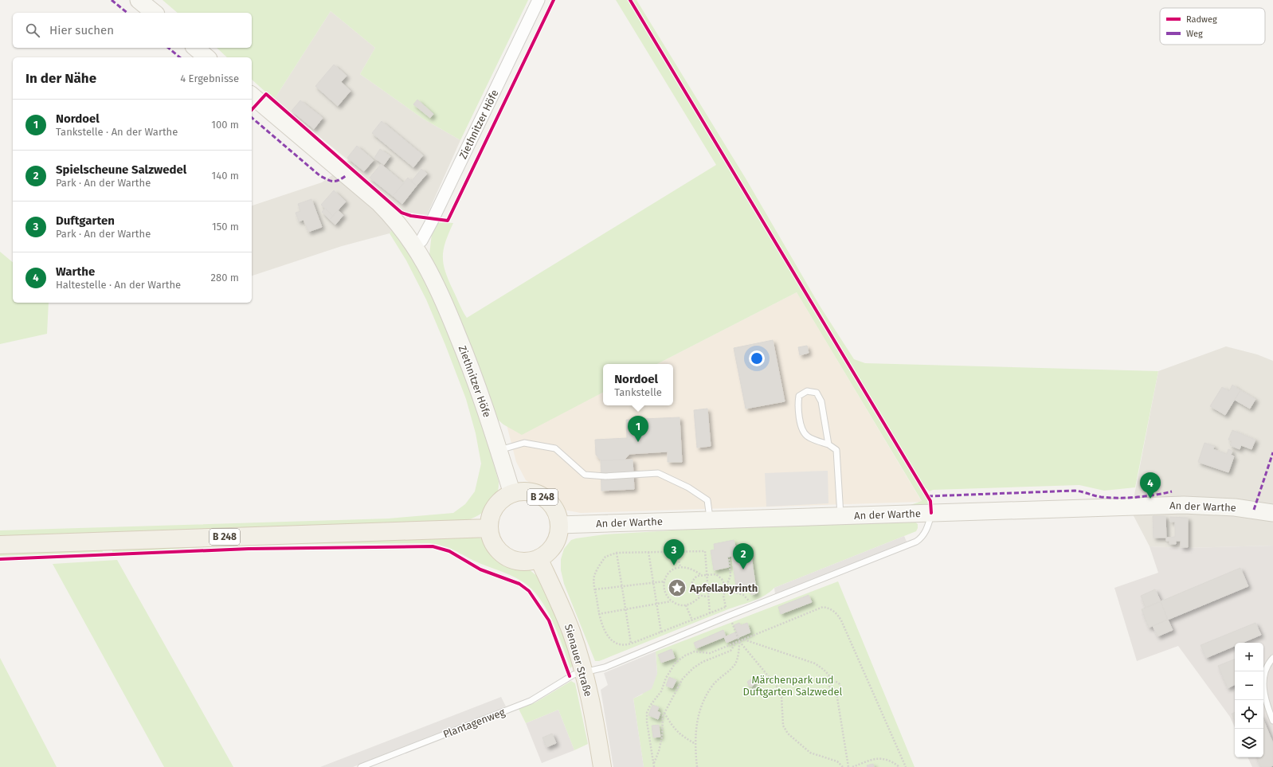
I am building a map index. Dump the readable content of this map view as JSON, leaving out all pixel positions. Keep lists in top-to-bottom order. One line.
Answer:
{"streets":{"main road":["Ziethnitzer Höfe","B 248","An der Warthe","Sienauer Straße"],"lane":["Plantagenweg"]},"crossings":[["Ziethnitzer Höfe","B 248"],["Ziethnitzer Höfe","An der Warthe"],["Ziethnitzer Höfe","Sienauer Straße"],["B 248","An der Warthe"],["B 248","Sienauer Straße"],["An der Warthe","Sienauer Straße"],["An der Warthe","Plantagenweg"],["Sienauer Straße","Plantagenweg"]],"parks":["Märchenpark und Duftgarten Salzwedel"],"places":{"place":["Apfellabyrinth"]},"legend":["Radweg","Weg"],"page":{"search":"Hier suchen","heading":["In der Nähe","4 Ergebnisse"],"list":[{"mark":"1","name":"Nordoel","note":"Tankstelle · An der Warthe","value":"100 m"},{"mark":"2","name":"Spielscheune Salzwedel","note":"Park · An der Warthe","value":"140 m"},{"mark":"3","name":"Duftgarten","note":"Park · An der Warthe","value":"150 m"},{"mark":"4","name":"Warthe","note":"Haltestelle · An der Warthe","value":"280 m"}],"popup":["Nordoel","Tankstelle"],"pins":["1","4","3","2"],"map_buttons":["+","−"]}}
